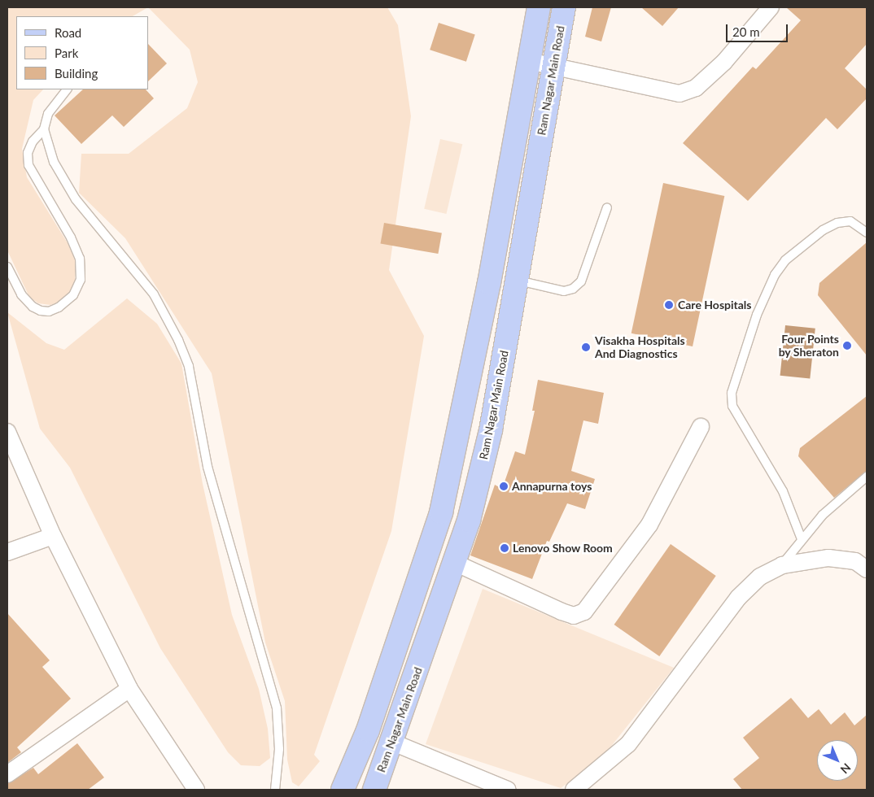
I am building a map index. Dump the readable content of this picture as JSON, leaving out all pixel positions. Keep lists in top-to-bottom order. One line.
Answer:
{"streets":{"main road":["Ram Nagar Main Road"]},"places":["Care Hospitals","Four Points by Sheraton","Visakha Hospitals And Diagnostics","Annapurna toys","Lenovo Show Room"],"legend":["Road","Park","Building"],"scale_bar":"20 m","north":"bottom right"}
